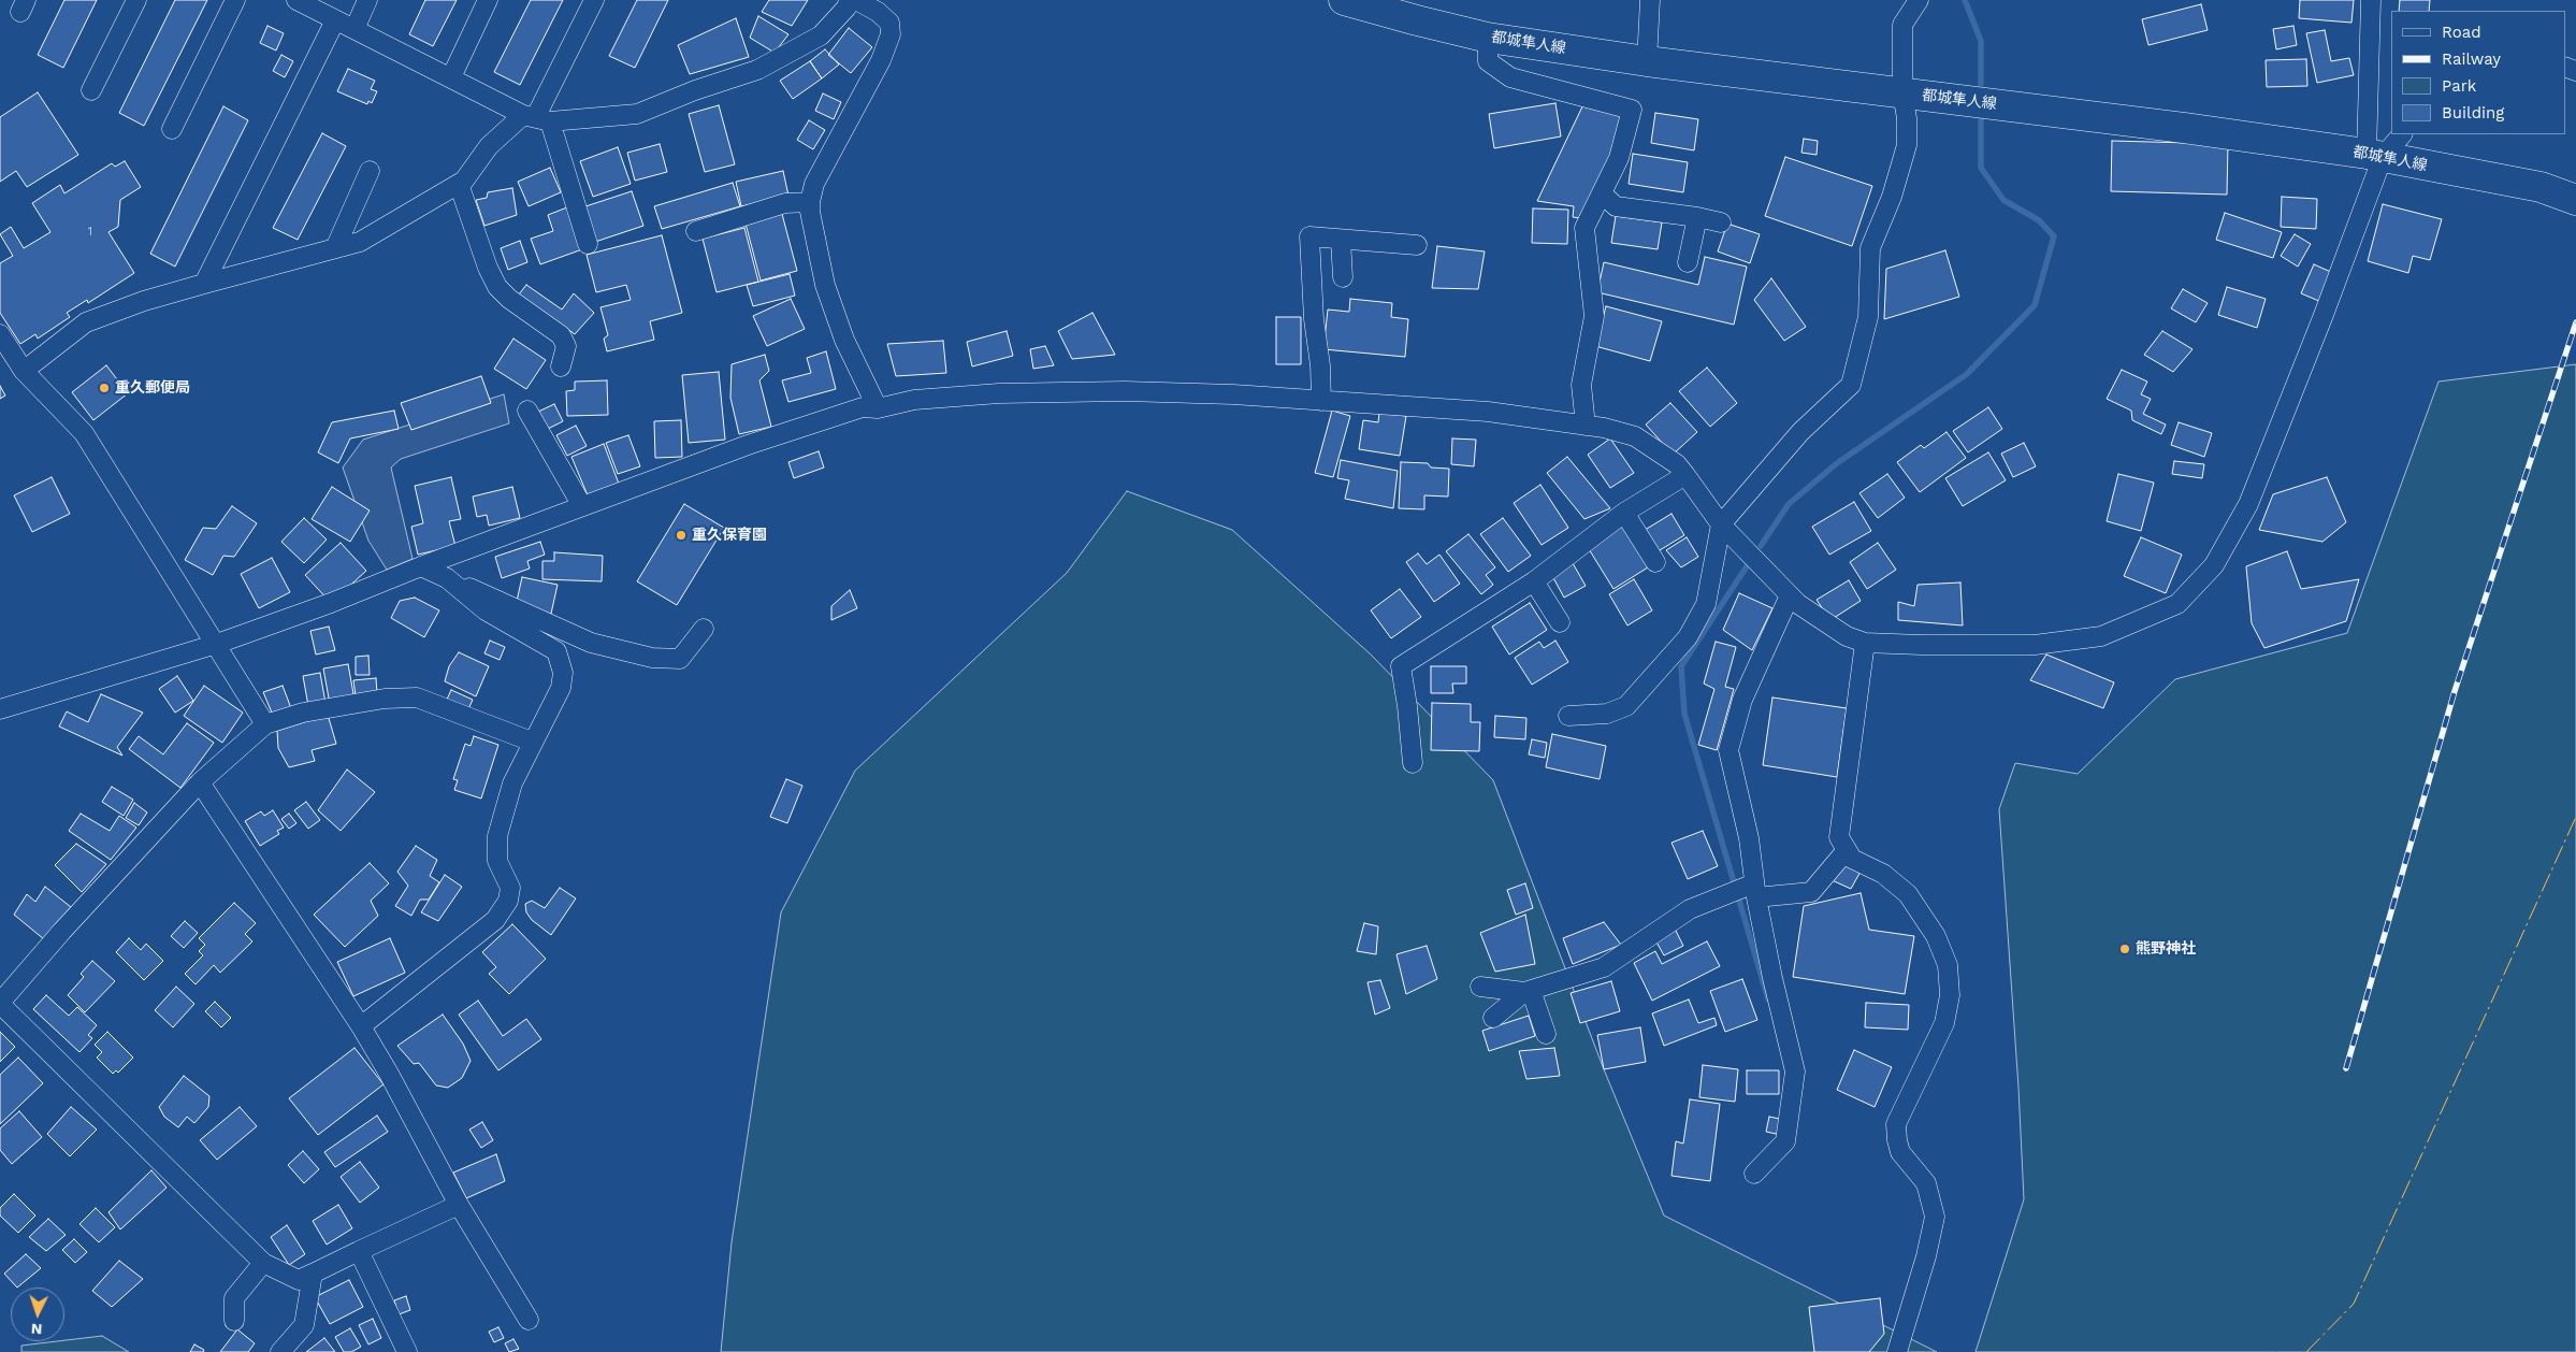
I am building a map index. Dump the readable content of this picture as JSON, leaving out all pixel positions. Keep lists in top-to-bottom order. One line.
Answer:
{"streets":{"main road":["都城隼人線"]},"places":["重久郵便局","重久保育園","熊野神社"],"house_numbers":["1"],"legend":["Road","Railway","Park","Building"],"north":"bottom"}
